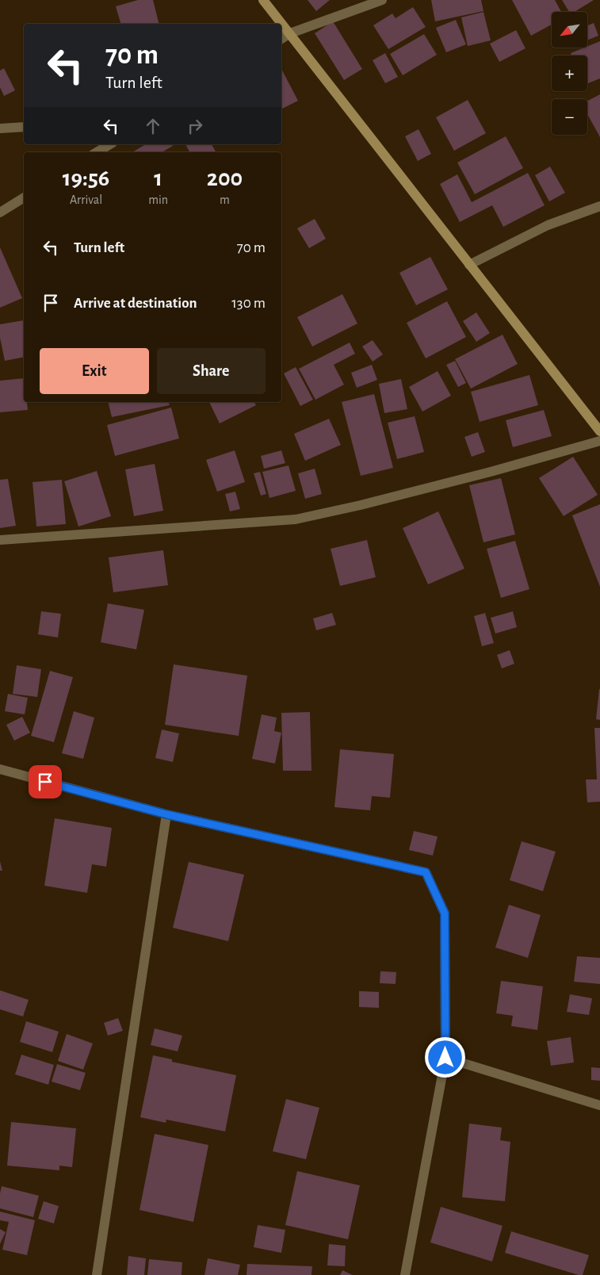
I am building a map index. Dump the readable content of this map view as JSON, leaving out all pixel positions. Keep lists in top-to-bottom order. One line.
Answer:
{"north":"bottom left","page":{"map_buttons":["+","−"],"turn":["70 m","Turn left"],"eta":["19:56","Arrival","1","min","200","m"],"list":[{"name":"Turn left","value":"70 m"},{"name":"Arrive at destination","value":"130 m"}],"buttons":["Exit","Share"]}}
